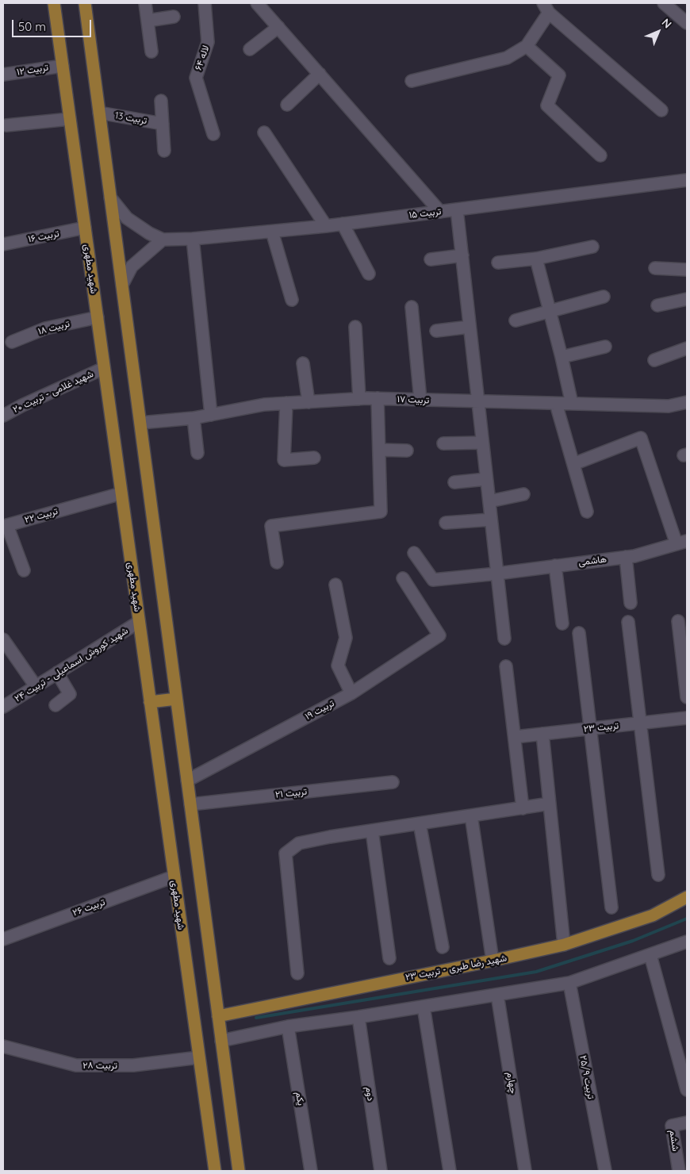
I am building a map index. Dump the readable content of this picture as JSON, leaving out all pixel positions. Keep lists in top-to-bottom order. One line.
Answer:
{"streets":{"main road":["شهید مطهری","شهید رضا طبری - تربیت ۲۳"],"street":["لاله ۶۴","تربیت ۱۲","تربیت 13","تربیت ۱۵","تربیت ۱۶","تربیت ۱۸","شهید غلامی - تربیت ۲۰","تربیت ۱۷","تربیت ۲۲","هاشمی","شهید کوروش اسماعیلی - تربیت ۲۴","تربیت ۱۹","تربیت ۲۳","تربیت ۲۱","تربیت ۲۶","تربیت ۲۸","تربیت ۲۵/۹","چهارم","دوم","یکم","ششم"]},"crossings":[["تربیت ۱۲","شهید مطهری"],["تربیت ۱۶","شهید مطهری"],["شهید مطهری","تربیت ۱۸"],["شهید مطهری","شهید غلامی - تربیت ۲۰"],["شهید مطهری","تربیت ۲۲"],["شهید مطهری","شهید کوروش اسماعیلی - تربیت ۲۴"],["شهید مطهری","تربیت ۲۶"],["شهید مطهری","تربیت ۲۸"]],"scale_bar":"50 m","north":"top right"}
